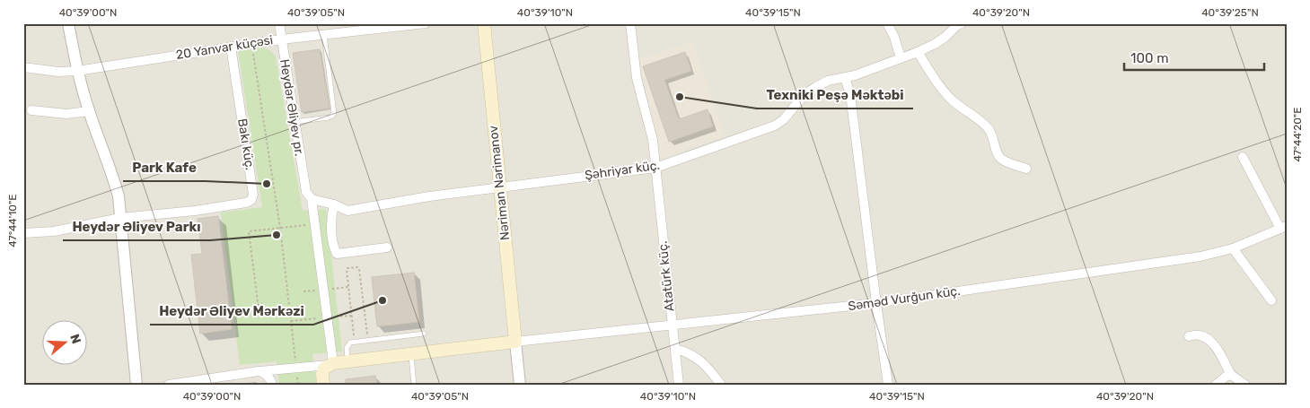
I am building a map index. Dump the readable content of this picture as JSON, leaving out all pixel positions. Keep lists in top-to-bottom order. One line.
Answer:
{"streets":{"main road":["Nəriman Nərimanov"],"street":["20 Yanvar küçəsi","Heydər Əliyev pr.","Bakı küç.","Şəhriyar küç.","Atatürk küç.","Səməd Vurğun küç."]},"crossings":[["20 Yanvar küçəsi","Heydər Əliyev pr."],["20 Yanvar küçəsi","Bakı küç."],["Heydər Əliyev pr.","Şəhriyar küç."],["Şəhriyar küç.","Nəriman Nərimanov"],["Şəhriyar küç.","Atatürk küç."],["Nəriman Nərimanov","Səməd Vurğun küç."],["Atatürk küç.","Səməd Vurğun küç."]],"places":["Texniki Peşə Məktəbi","Park Kafe","Heydər Əliyev Parkı","Heydər Əliyev Mərkəzi"],"scale_bar":"100 m","north":"right","coordinates":["40°39'00\"N","40°39'05\"N","40°39'10\"N","40°39'15\"N","40°39'20\"N","40°39'25\"N","47°44'20\"E","47°44'10\"E"]}
